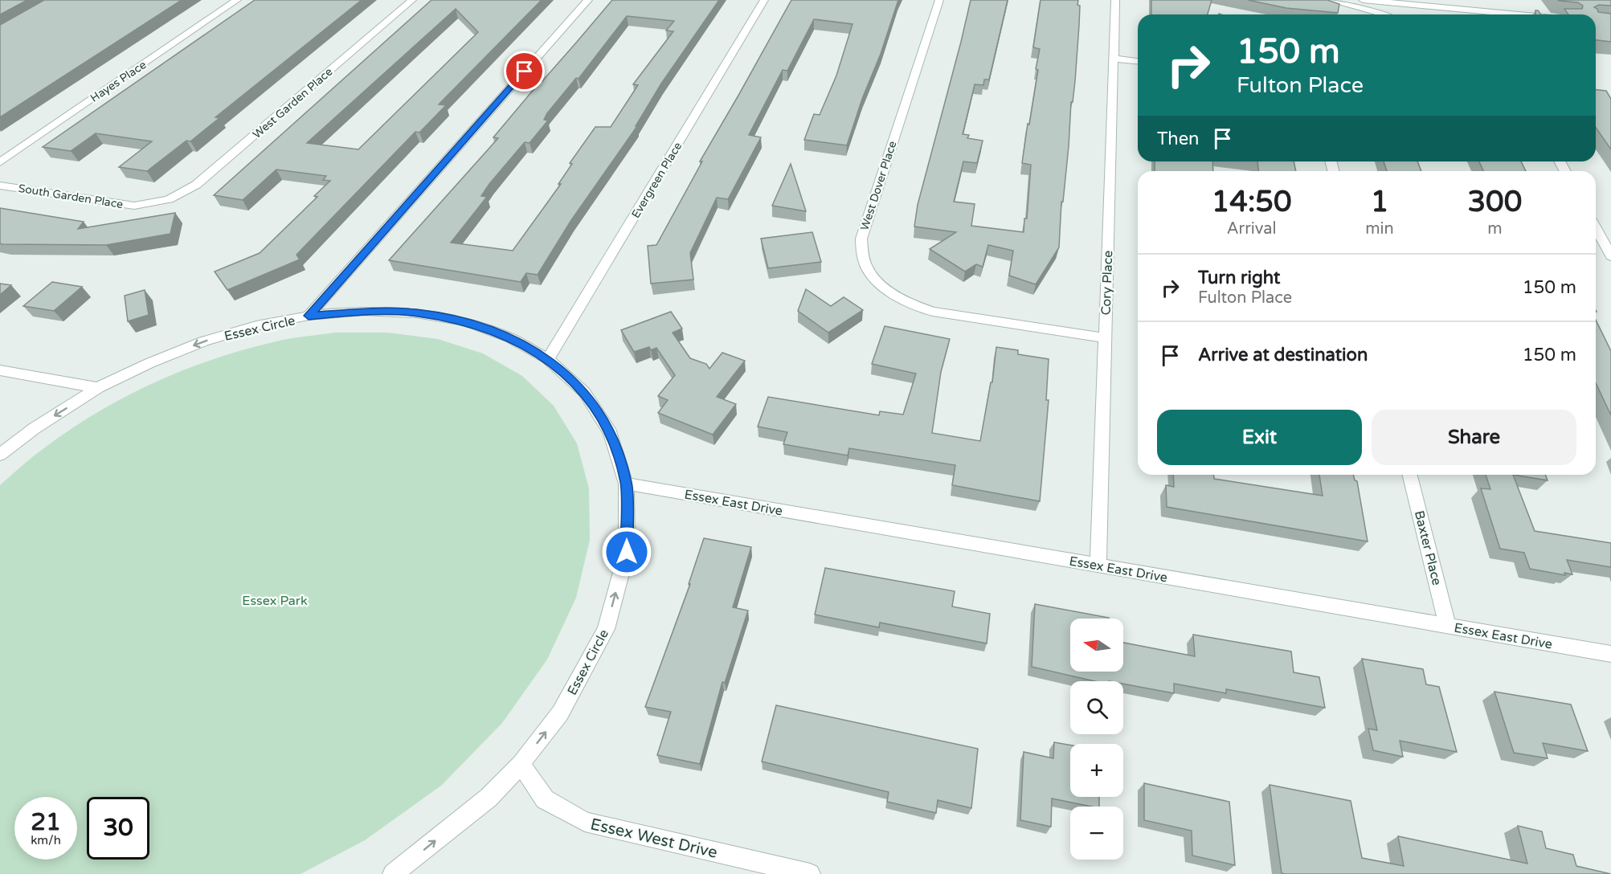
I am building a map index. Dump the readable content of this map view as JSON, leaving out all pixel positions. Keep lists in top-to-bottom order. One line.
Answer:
{"streets":{"street":["Hayes Place","West Garden Place","Evergreen Place","West Dover Place","South Garden Place","Cory Place","Essex Circle","Essex East Drive","Baxter Place","Essex West Drive"]},"crossings":[["West Garden Place","South Garden Place"],["Evergreen Place","Essex Circle"],["West Dover Place","Cory Place"],["Cory Place","Essex East Drive"],["Essex Circle","Essex East Drive"],["Essex Circle","Essex West Drive"],["Essex East Drive","Baxter Place"]],"parks":["Essex Park"],"north":"left","page":{"turn":["150 m","Fulton Place"],"then":"Then","eta":["14:50","Arrival","1","min","300","m"],"list":[{"name":"Turn right","note":"Fulton Place","value":"150 m"},{"name":"Arrive at destination","value":"150 m"}],"buttons":["Exit","Share"],"map_buttons":["+","−"],"speed":"21 km/h","limit":"30"}}
